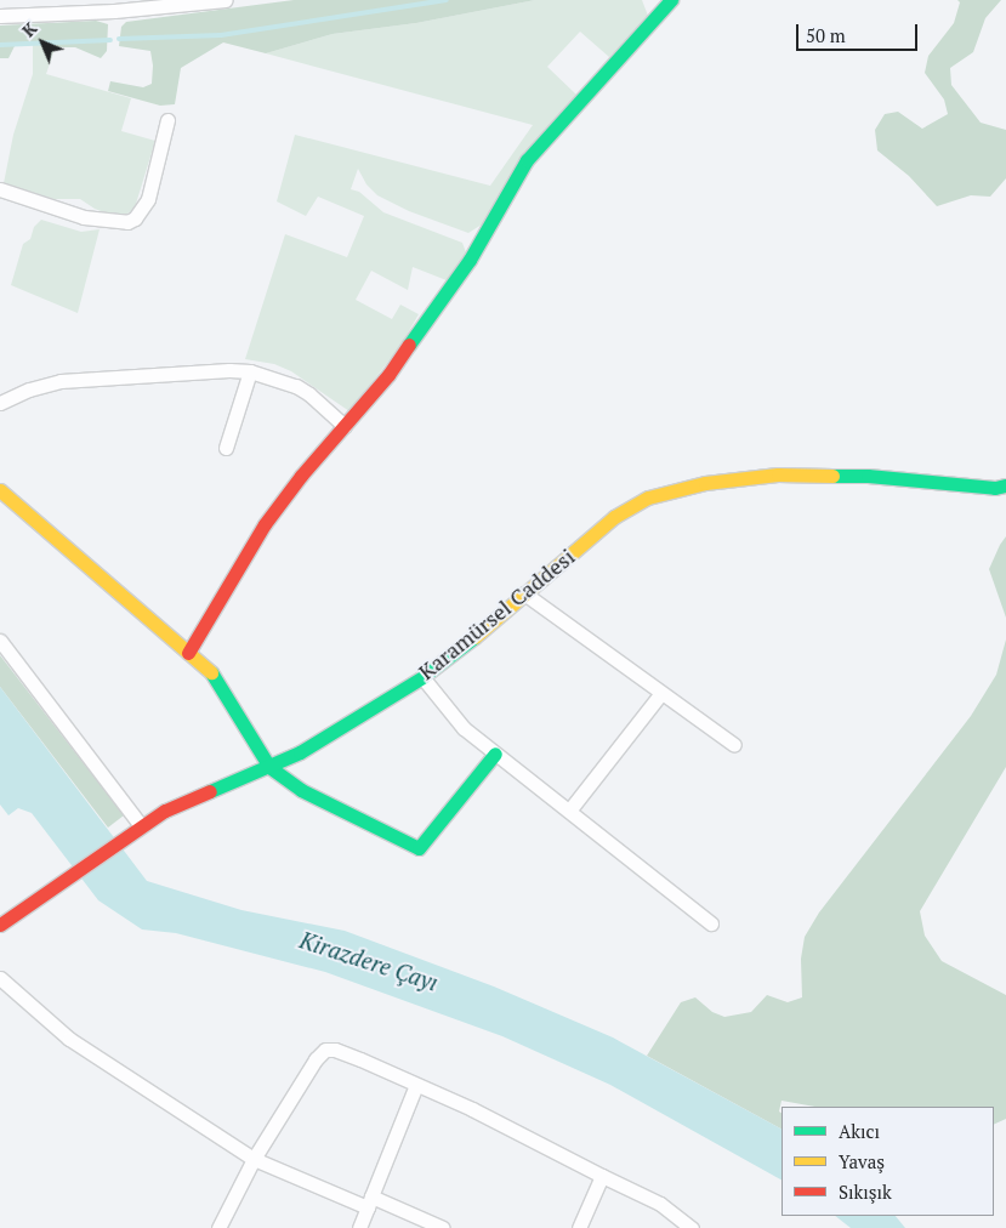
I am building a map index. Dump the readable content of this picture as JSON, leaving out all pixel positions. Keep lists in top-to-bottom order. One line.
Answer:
{"streets":{"street":["Karamürsel Caddesi"]},"water":["Kirazdere Çayı"],"legend":["Akıcı","Yavaş","Sıkışık"],"scale_bar":"50 m","north":"top left"}
